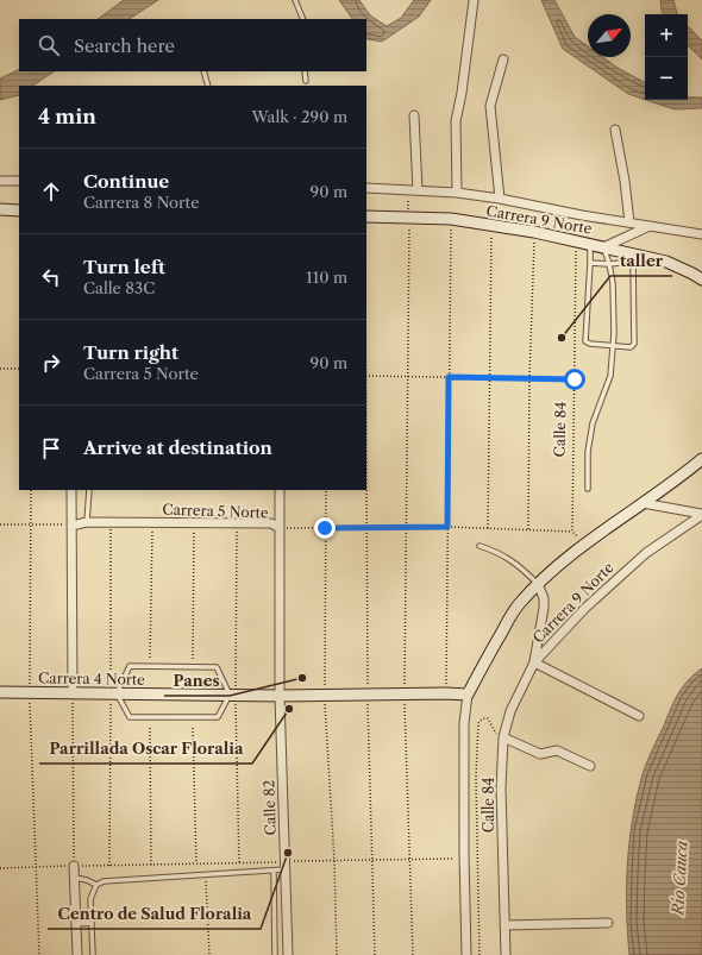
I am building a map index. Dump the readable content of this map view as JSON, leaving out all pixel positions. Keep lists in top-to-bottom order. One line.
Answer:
{"streets":{"street":["Carrera 9 Norte","Calle 84","Carrera 5 Norte","Carrera 4 Norte","Calle 82"]},"crossings":[["Carrera 9 Norte","Calle 84"],["Calle 84","Carrera 5 Norte"],["Calle 84","Carrera 4 Norte"],["Carrera 5 Norte","Calle 82"],["Carrera 4 Norte","Calle 82"]],"water":["Río Cauca"],"places":["taller","Panes","Parrillada Oscar Floralia","Centro de Salud Floralia"],"north":"top right","page":{"map_buttons":["+","−"],"search":"Search here","heading":["4 min","Walk · 290 m"],"list":[["Continue","Carrera 8 Norte","90 m"],["Turn left","Calle 83C","110 m"],["Turn right","Carrera 5 Norte","90 m"],"Arrive at destination"]}}
